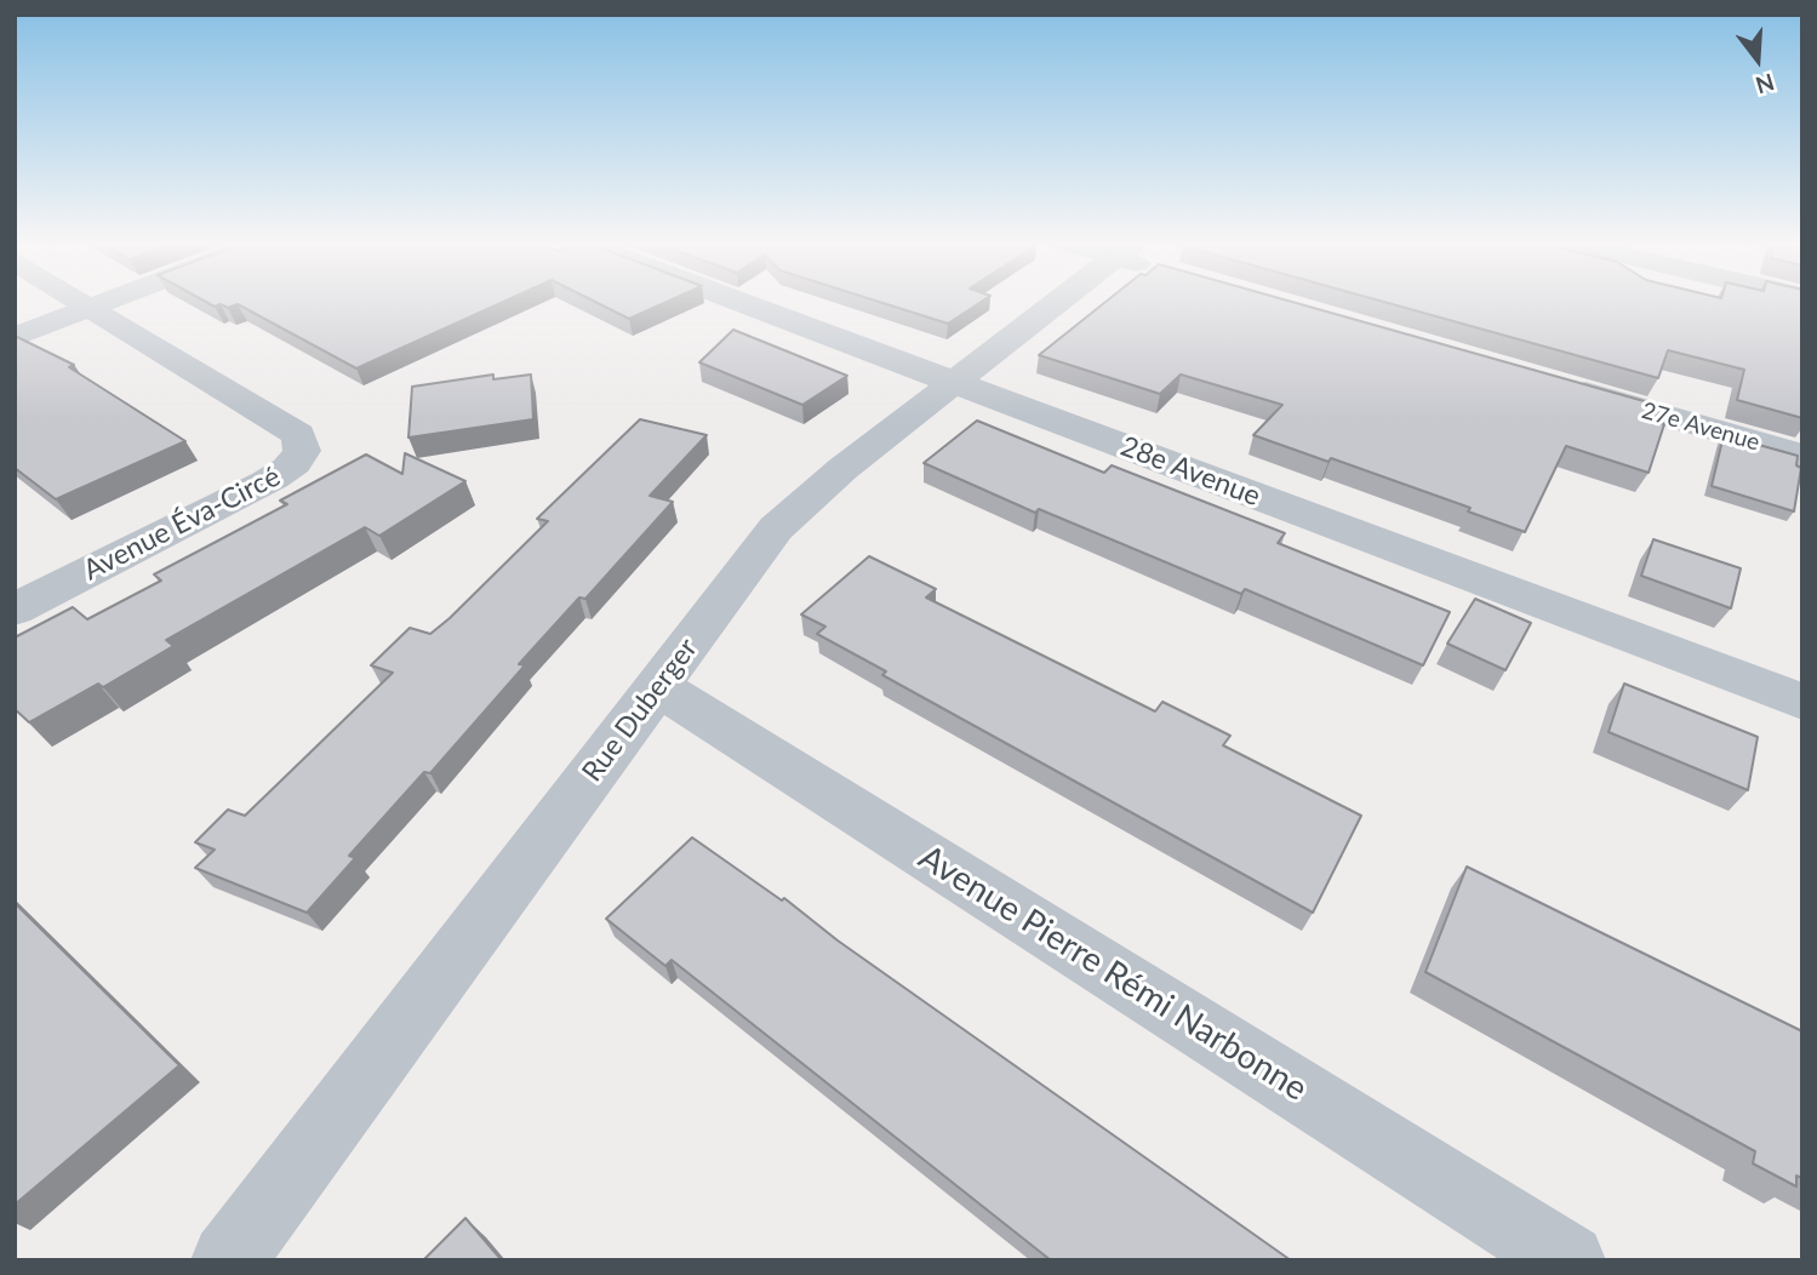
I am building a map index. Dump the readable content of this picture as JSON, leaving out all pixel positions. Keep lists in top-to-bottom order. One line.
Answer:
{"streets":{"street":["27e Avenue","28e Avenue","Avenue Éva-Circé","Rue Duberger","Avenue Pierre Rémi Narbonne"]},"crossings":[["28e Avenue","Rue Duberger"],["Rue Duberger","Avenue Pierre Rémi Narbonne"]],"north":"bottom"}
